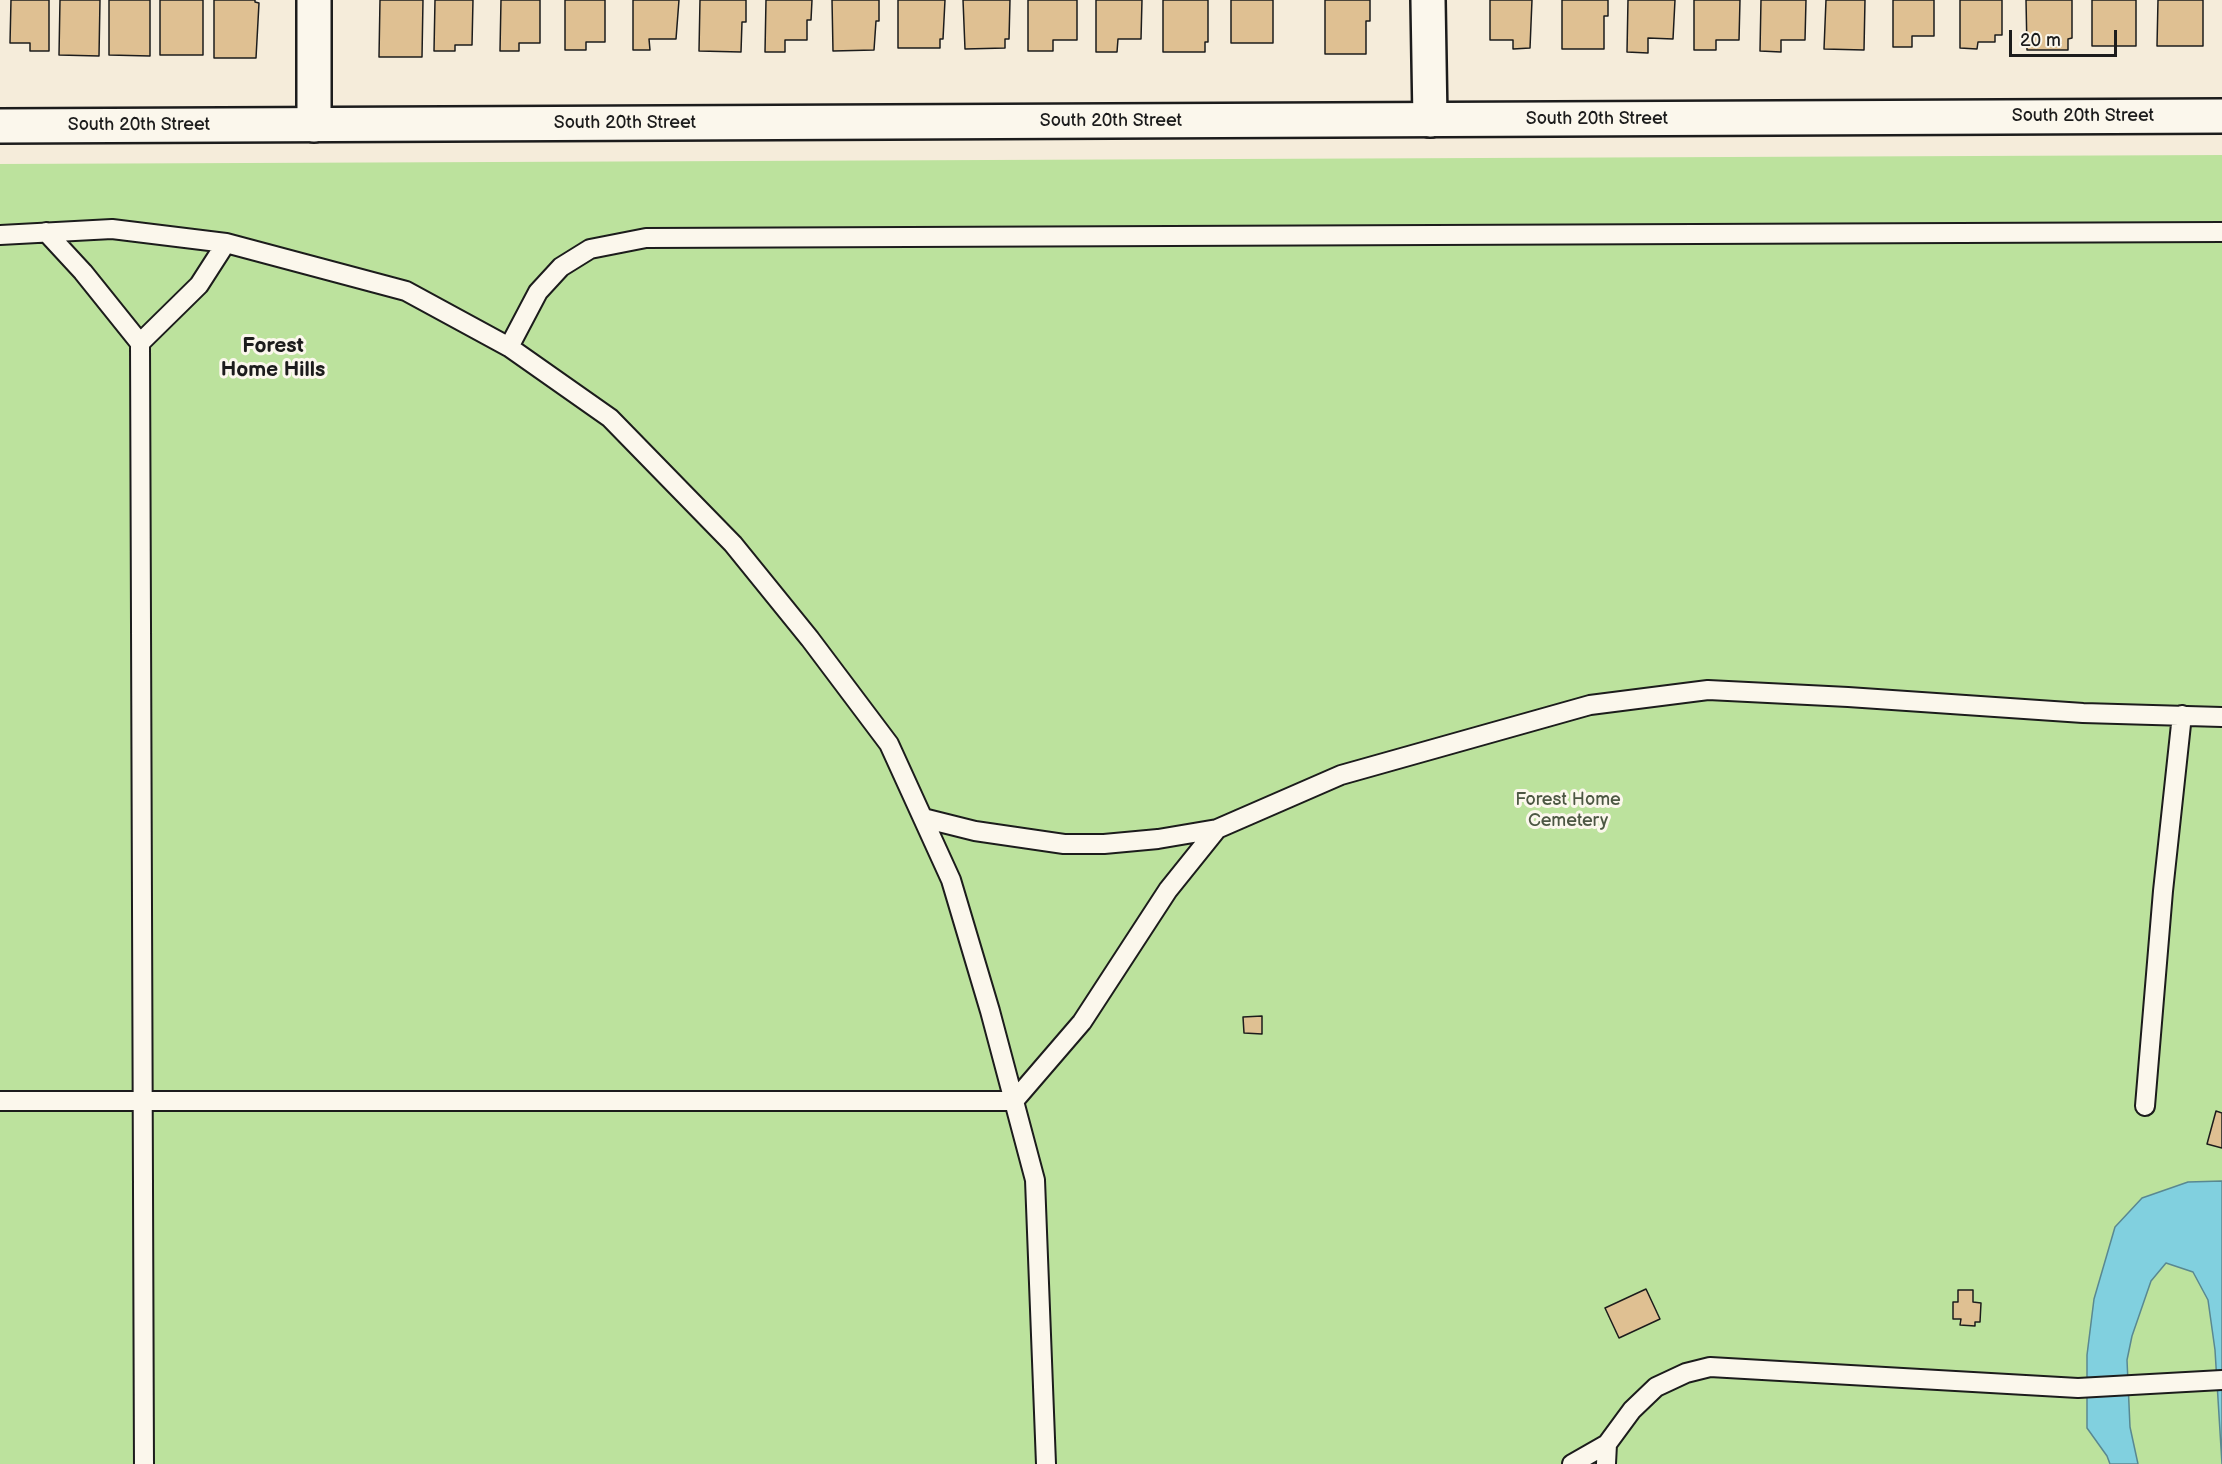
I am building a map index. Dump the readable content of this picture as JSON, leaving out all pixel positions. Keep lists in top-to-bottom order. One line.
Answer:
{"streets":{"street":["South 20th Street"]},"districts":["Forest Home Hills"],"parks":["Forest Home Cemetery"],"scale_bar":"20 m"}
